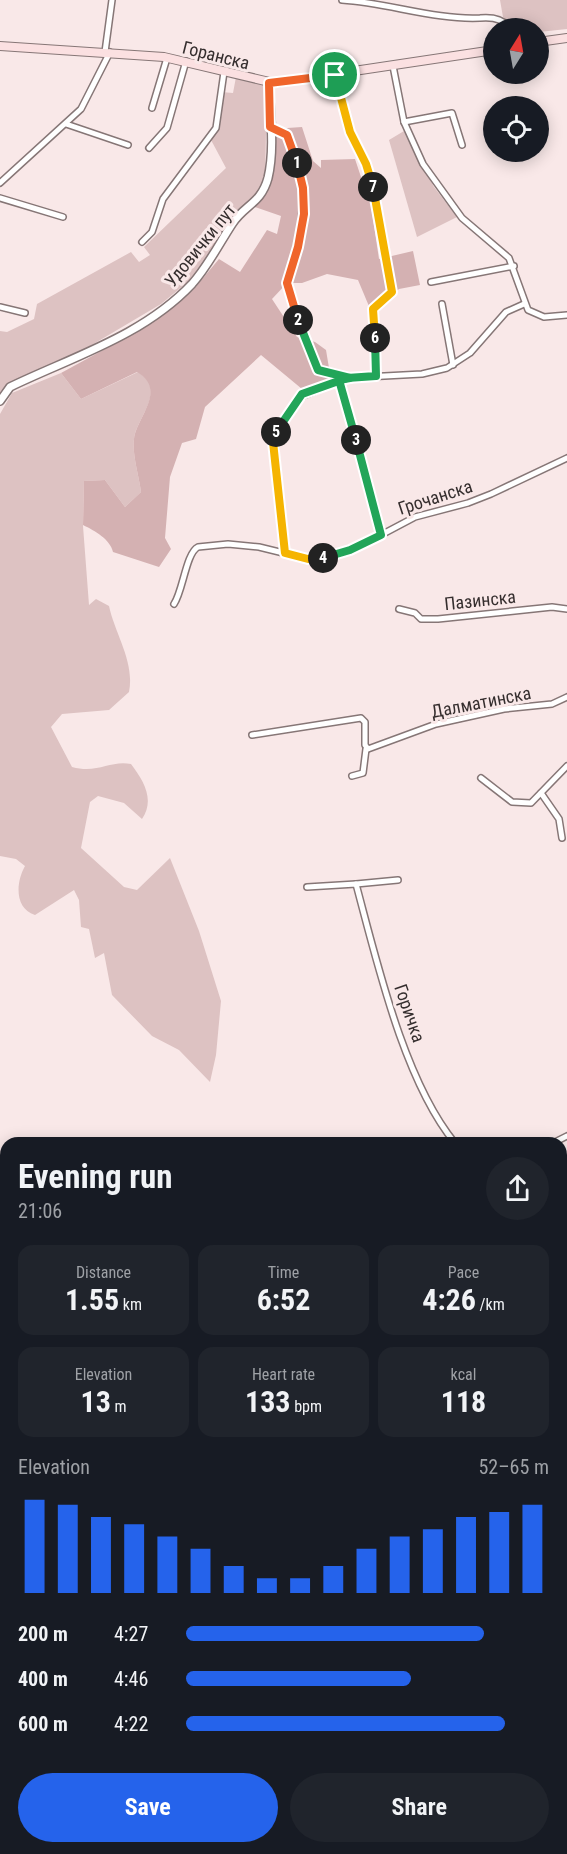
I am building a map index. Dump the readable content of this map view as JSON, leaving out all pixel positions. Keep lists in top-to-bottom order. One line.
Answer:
{"streets":{"main road":["Горанска"],"street":["Удовички пут","Грочанска","Пазинска","Далматинска","Горичка"]},"crossings":[["Горанска","Удовички пут"]],"north":"top","page":{"pins":["1","7","2","6","5","3","4"],"heading":["Evening run","21:06"],"stats":[["Distance","1.55 km"],["Time","6:52"],["Pace","4:26 /km"],["Elevation","13 m"],["Heart rate","133 bpm"],["kcal","118"]],"chart":["Elevation","52–65 m"],"list":[{"name":"200 m","note":"4:27"},{"name":"400 m","note":"4:46"},{"name":"600 m","note":"4:22"}],"buttons":["Save","Share"]}}
